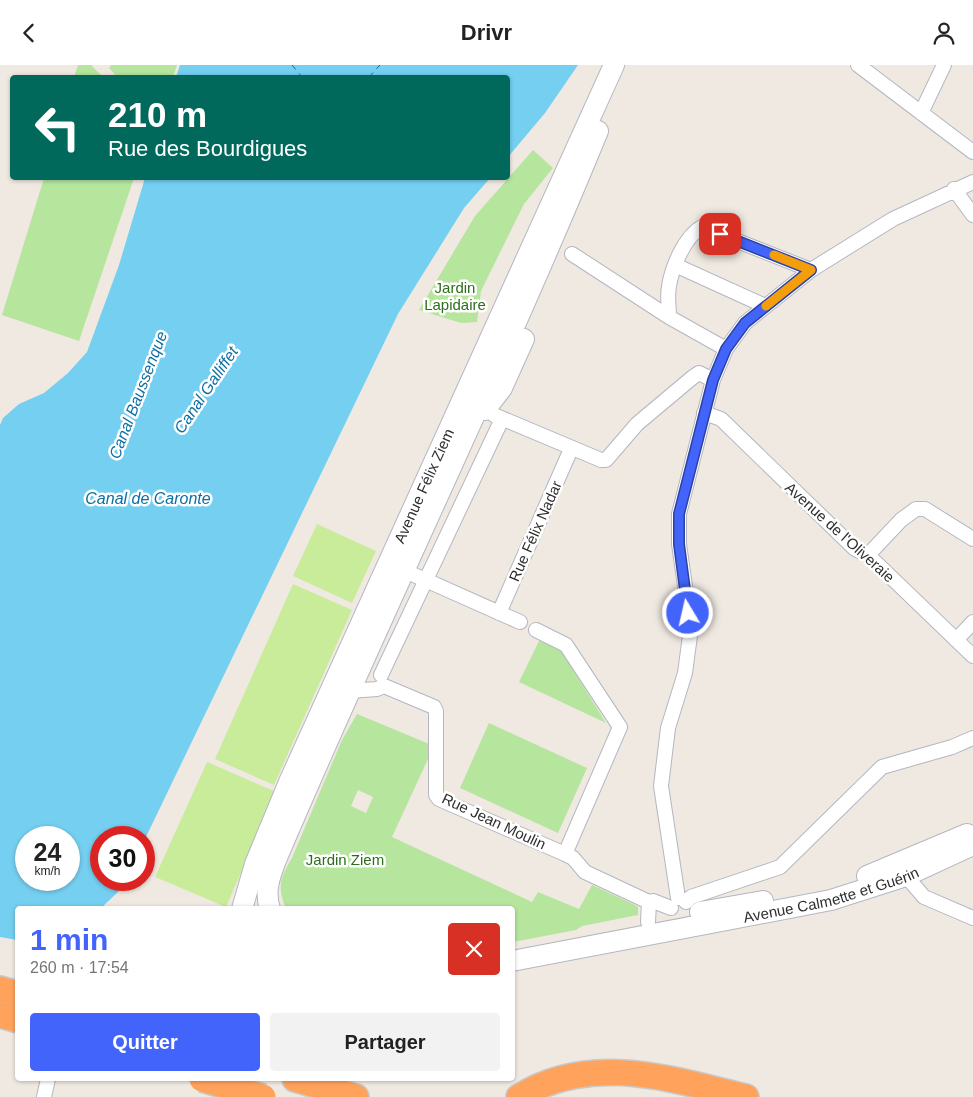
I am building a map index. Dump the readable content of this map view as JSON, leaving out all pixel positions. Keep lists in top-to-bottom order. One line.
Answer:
{"streets":{"main road":["Avenue Félix Ziem","Avenue Calmette et Guérin"],"street":["Rue Félix Nadar","Avenue de l'Oliveraie","Rue Jean Moulin"]},"crossings":[["Avenue Félix Ziem","Rue Jean Moulin"],["Rue Jean Moulin","Avenue Calmette et Guérin"]],"water":["Canal Galliffet","Canal Baussenque","Canal de Caronte"],"parks":["Jardin Lapidaire","Jardin Ziem"],"page":{"header":"Drivr","turn":["210 m","Rue des Bourdigues"],"speed":"24 km/h","limit":"30","heading":["1 min","260 m · 17:54"],"buttons":["Quitter","Partager"]}}
